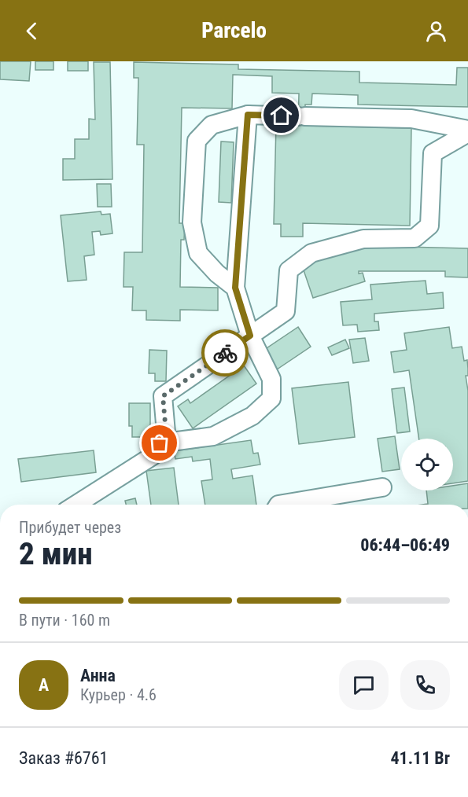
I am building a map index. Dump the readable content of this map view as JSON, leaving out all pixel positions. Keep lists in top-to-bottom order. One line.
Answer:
{"page":{"header":"Parcelo","heading":["2 мин","Прибудет через","06:44–06:49"],"panel":["Анна","Курьер · 4.6","Заказ #6761","41.11 Br"],"bar":"В пути · 160 m","round":"А"}}
